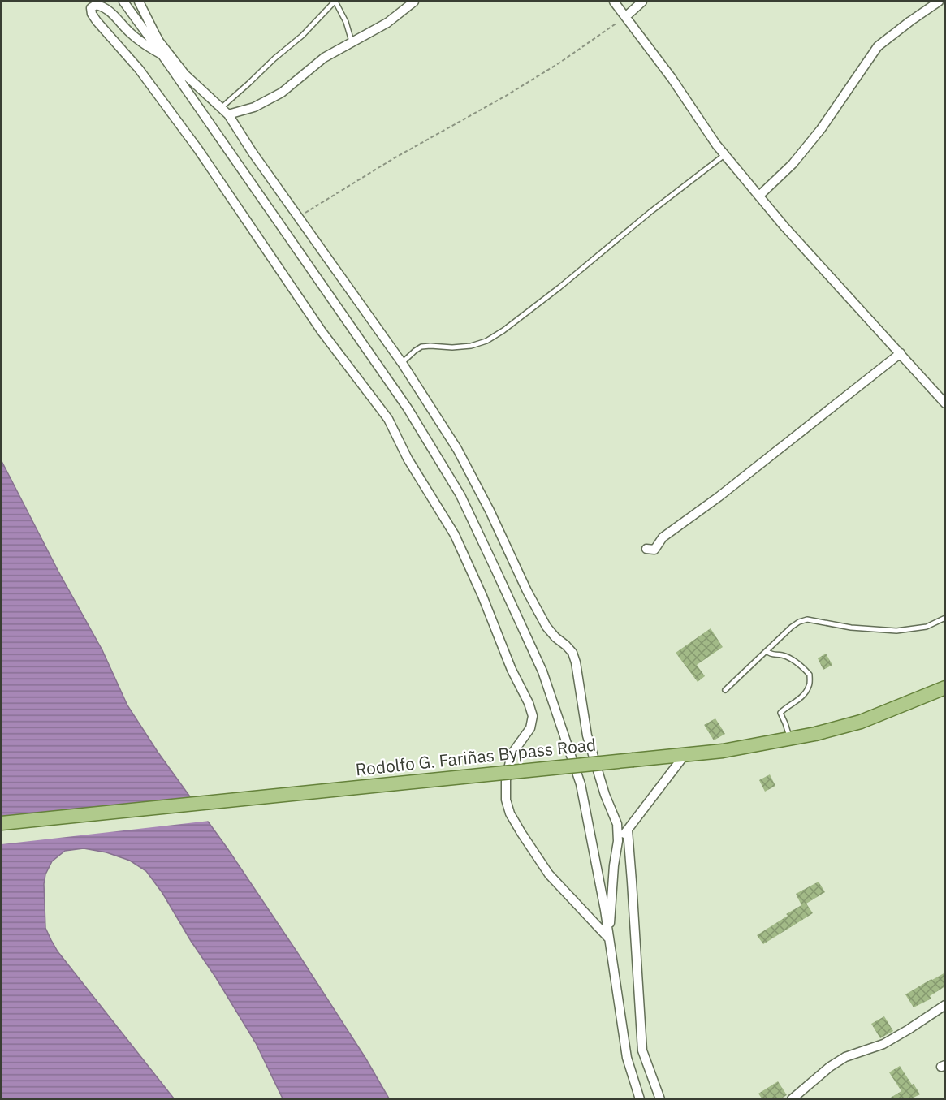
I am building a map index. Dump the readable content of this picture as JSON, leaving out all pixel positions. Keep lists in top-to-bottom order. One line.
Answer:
{"streets":{"main road":["Rodolfo G. Fariñas Bypass Road"]}}
